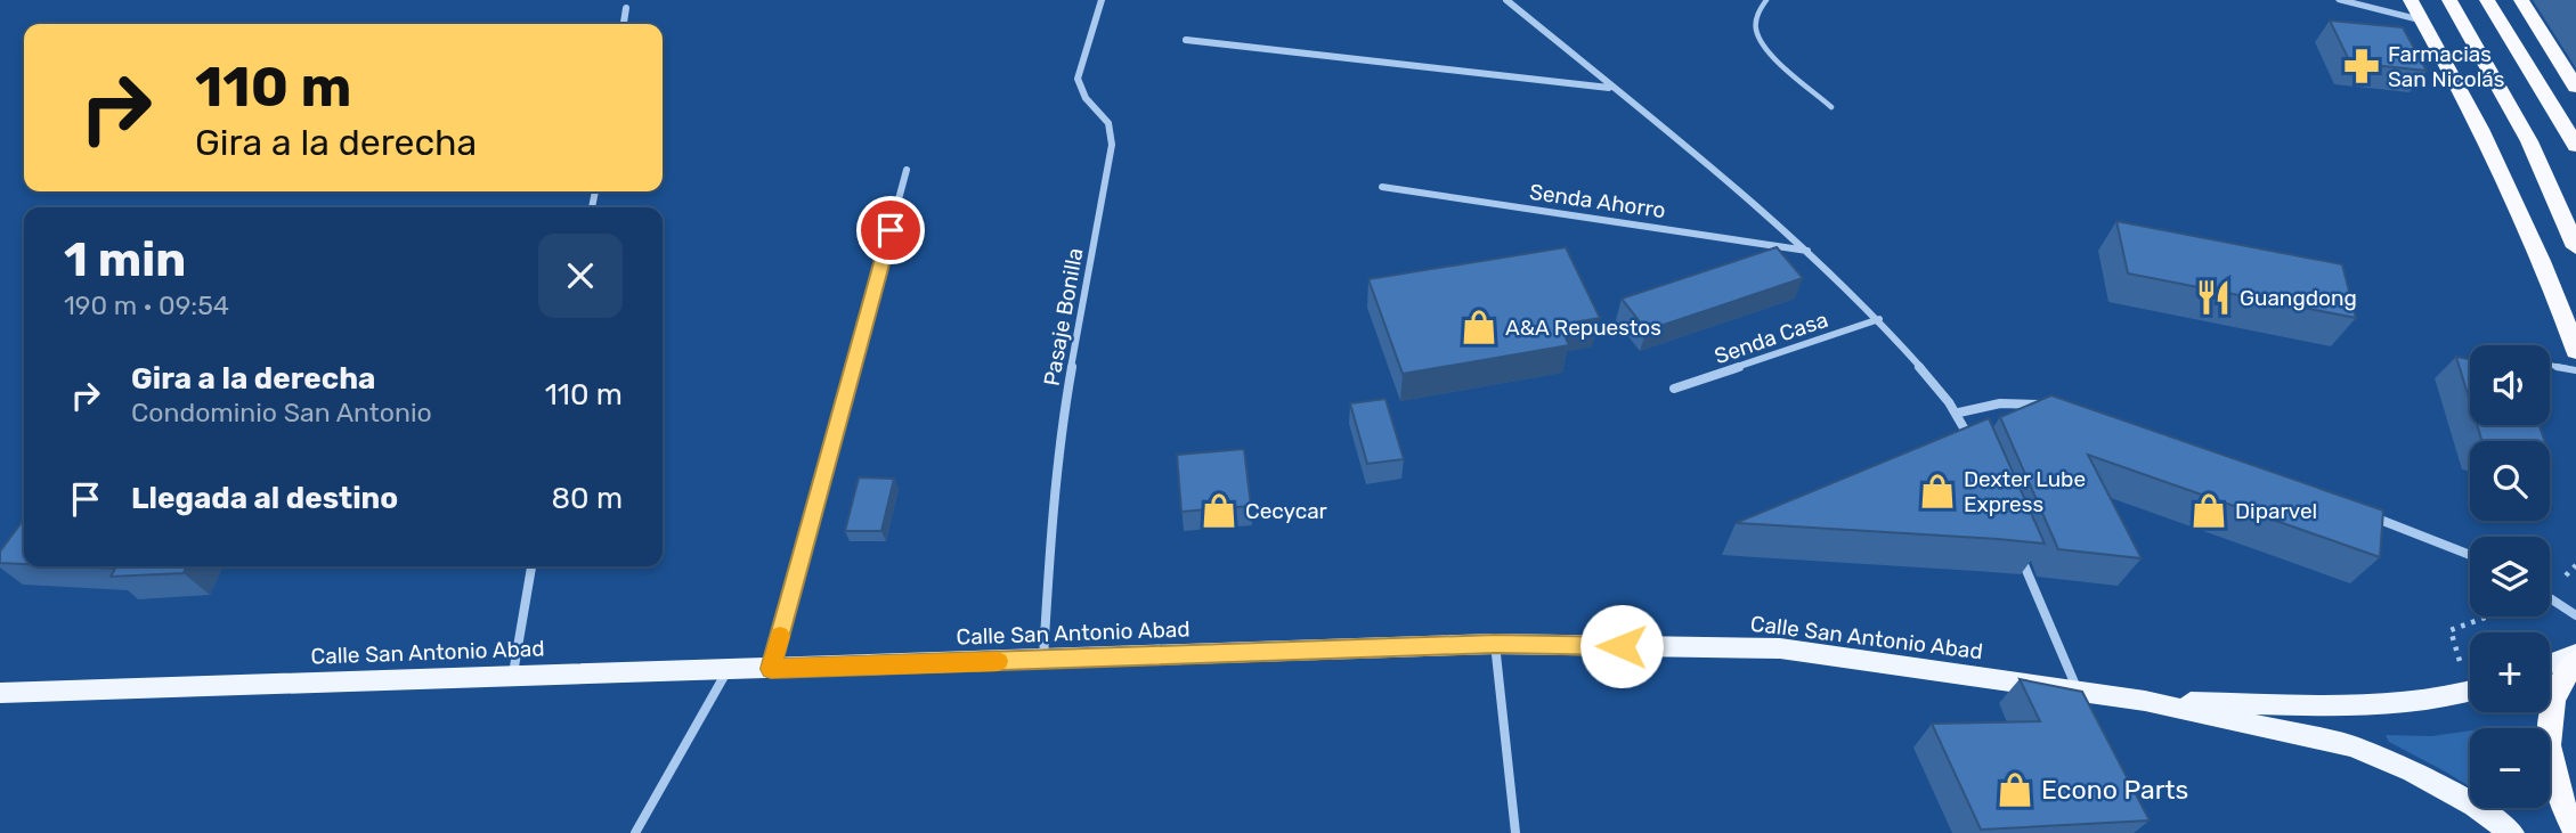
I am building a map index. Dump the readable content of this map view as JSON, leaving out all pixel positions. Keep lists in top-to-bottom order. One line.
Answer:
{"streets":{"main road":["Calle San Antonio Abad"],"street":["Senda Ahorro","Pasaje Bonilla","Senda Casa"]},"crossings":[["Pasaje Bonilla","Calle San Antonio Abad"]],"places":{"pharmacy":["Farmacias San Nicolás"],"restaurant":["Guangdong"],"shop":["A&A Repuestos","Dexter Lube Express","Cecycar","Diparvel","Econo Parts"]},"page":{"turn":["110 m","Gira a la derecha"],"heading":["1 min","190 m · 09:54"],"list":[{"name":"Gira a la derecha","note":"Condominio San Antonio","value":"110 m"},{"name":"Llegada al destino","value":"80 m"}],"map_buttons":["+","−"]}}
